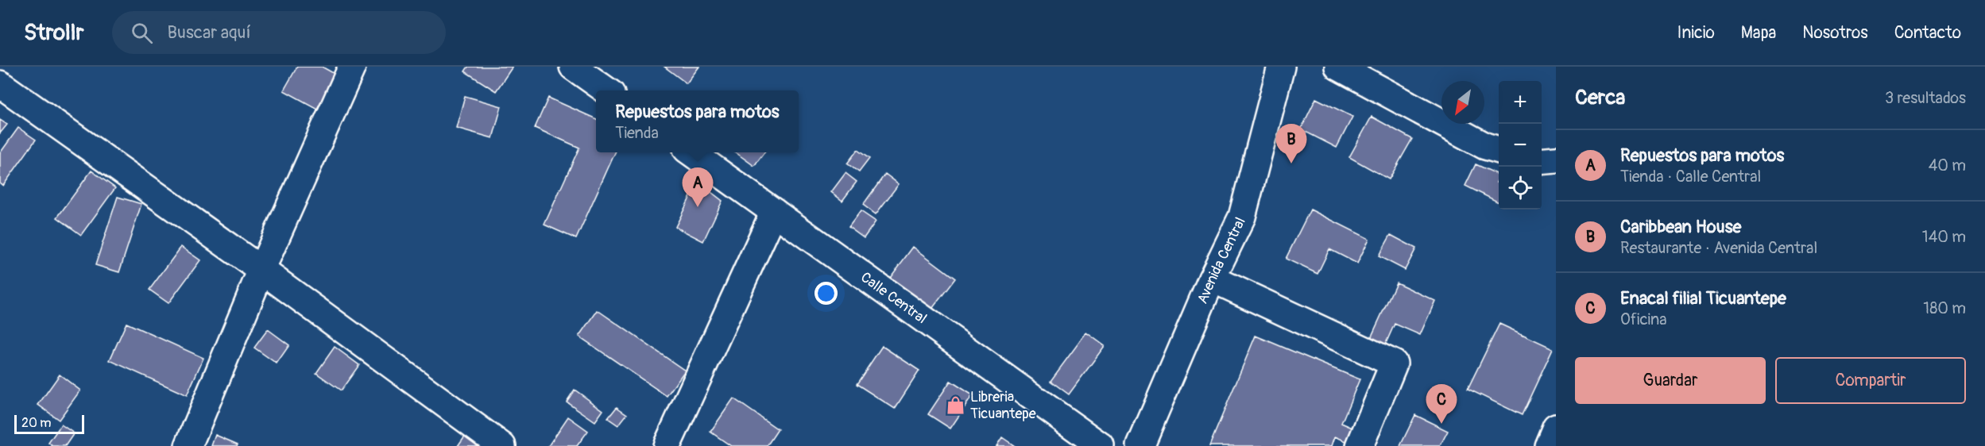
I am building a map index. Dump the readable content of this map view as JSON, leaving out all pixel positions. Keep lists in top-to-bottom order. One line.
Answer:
{"streets":{"street":["Avenida Central","Calle Central"]},"places":{"shop":["Libreria Ticuantepe"]},"scale_bar":"20 m","north":"bottom left","page":{"header":"Strollr","search":"Buscar aquí","nav":["Inicio","Mapa","Nosotros","Contacto"],"heading":["Cerca","3 resultados"],"map_buttons":["+","−"],"popup":["Repuestos para motos","Tienda"],"pins":["B","A","C"],"list":[{"mark":"A","name":"Repuestos para motos","note":"Tienda · Calle Central","value":"40 m"},{"mark":"B","name":"Caribbean House","note":"Restaurante · Avenida Central","value":"140 m"},{"mark":"C","name":"Enacal filial Ticuantepe","note":"Oficina","value":"180 m"}],"buttons":["Guardar","Compartir"],"scale":"20 m"}}
